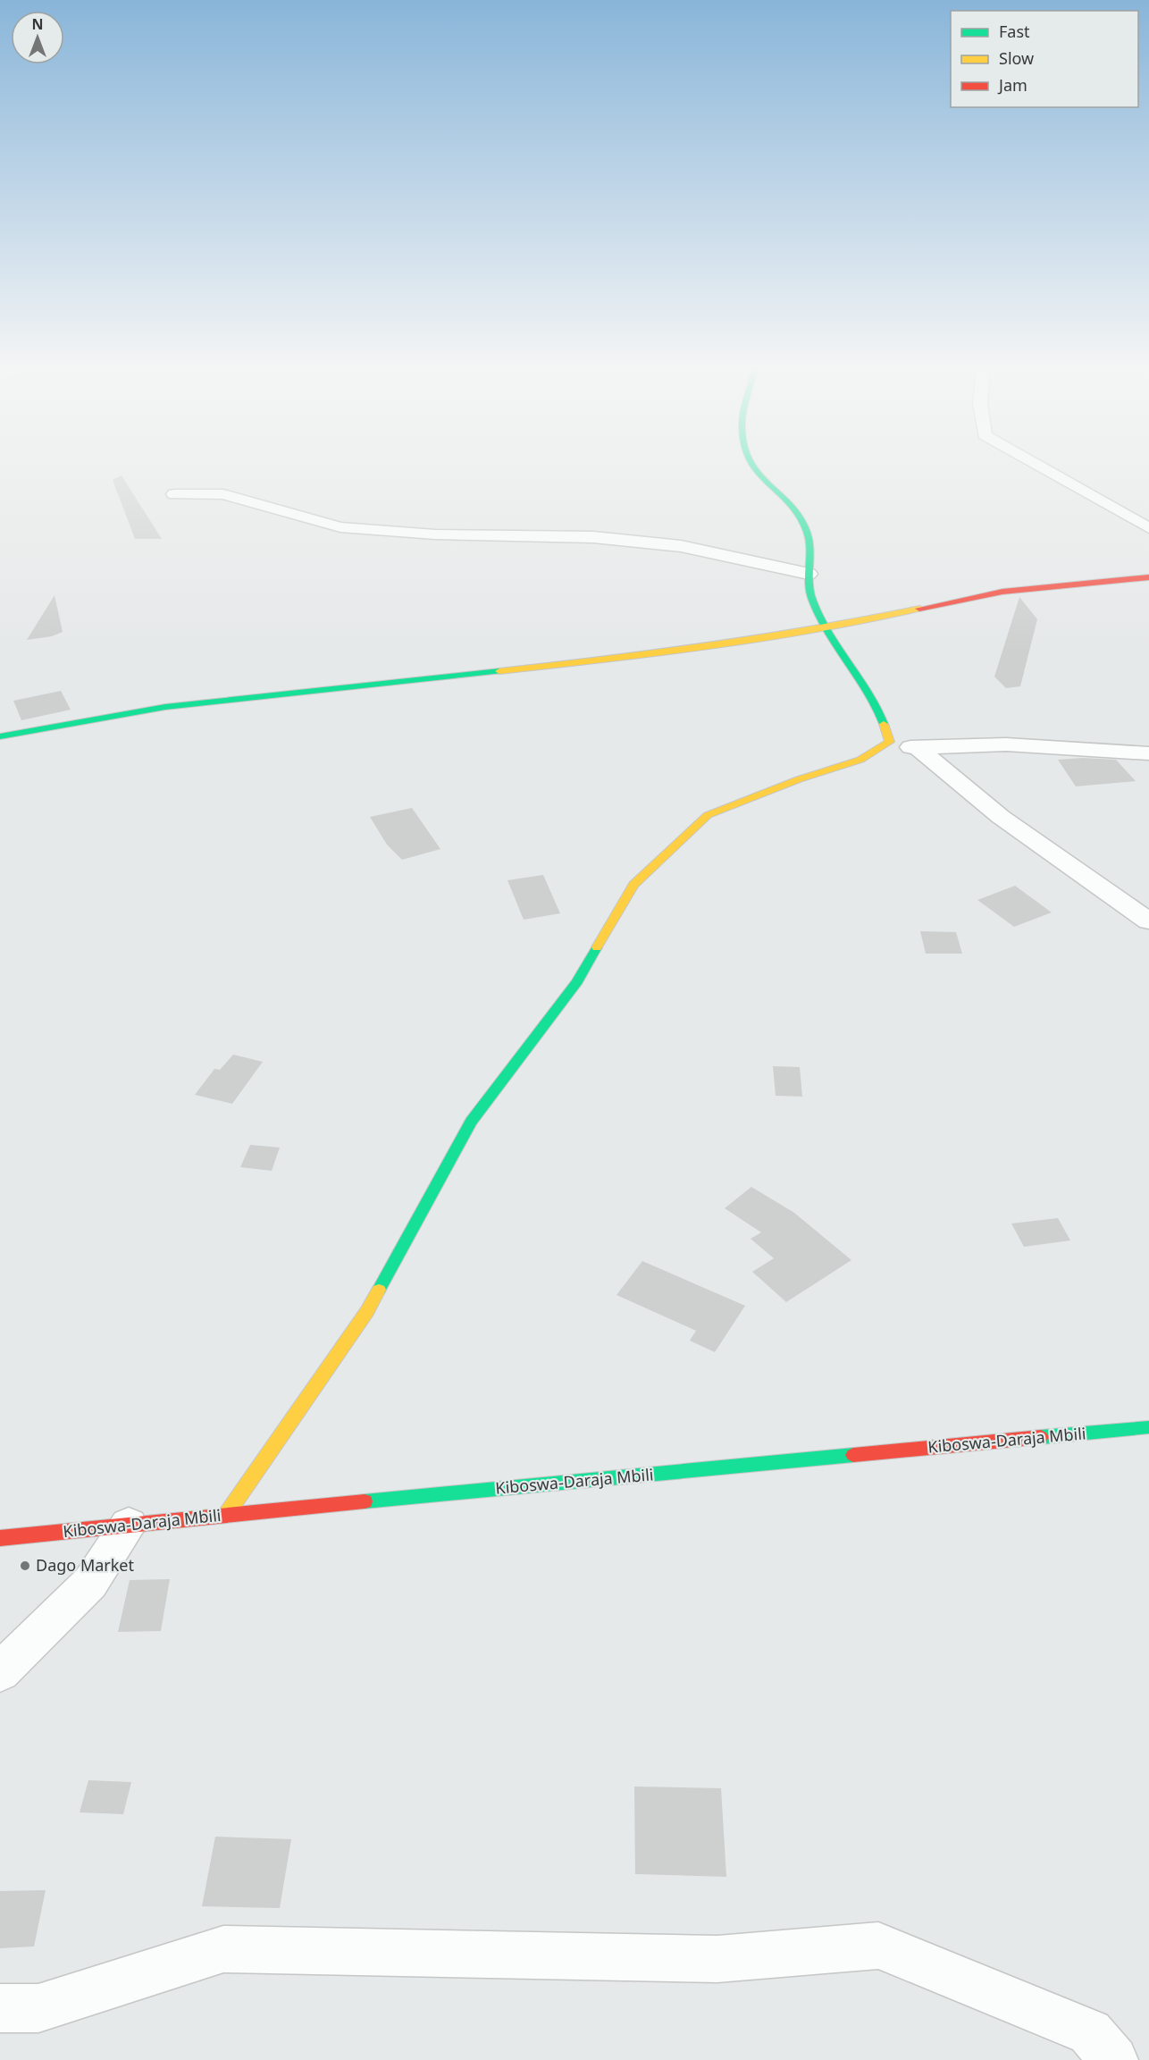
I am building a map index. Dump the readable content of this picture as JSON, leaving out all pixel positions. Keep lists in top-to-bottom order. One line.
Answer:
{"streets":{"street":["Kiboswa-Daraja Mbili"]},"places":["Dago Market"],"legend":["Fast","Slow","Jam"],"north":"top"}
